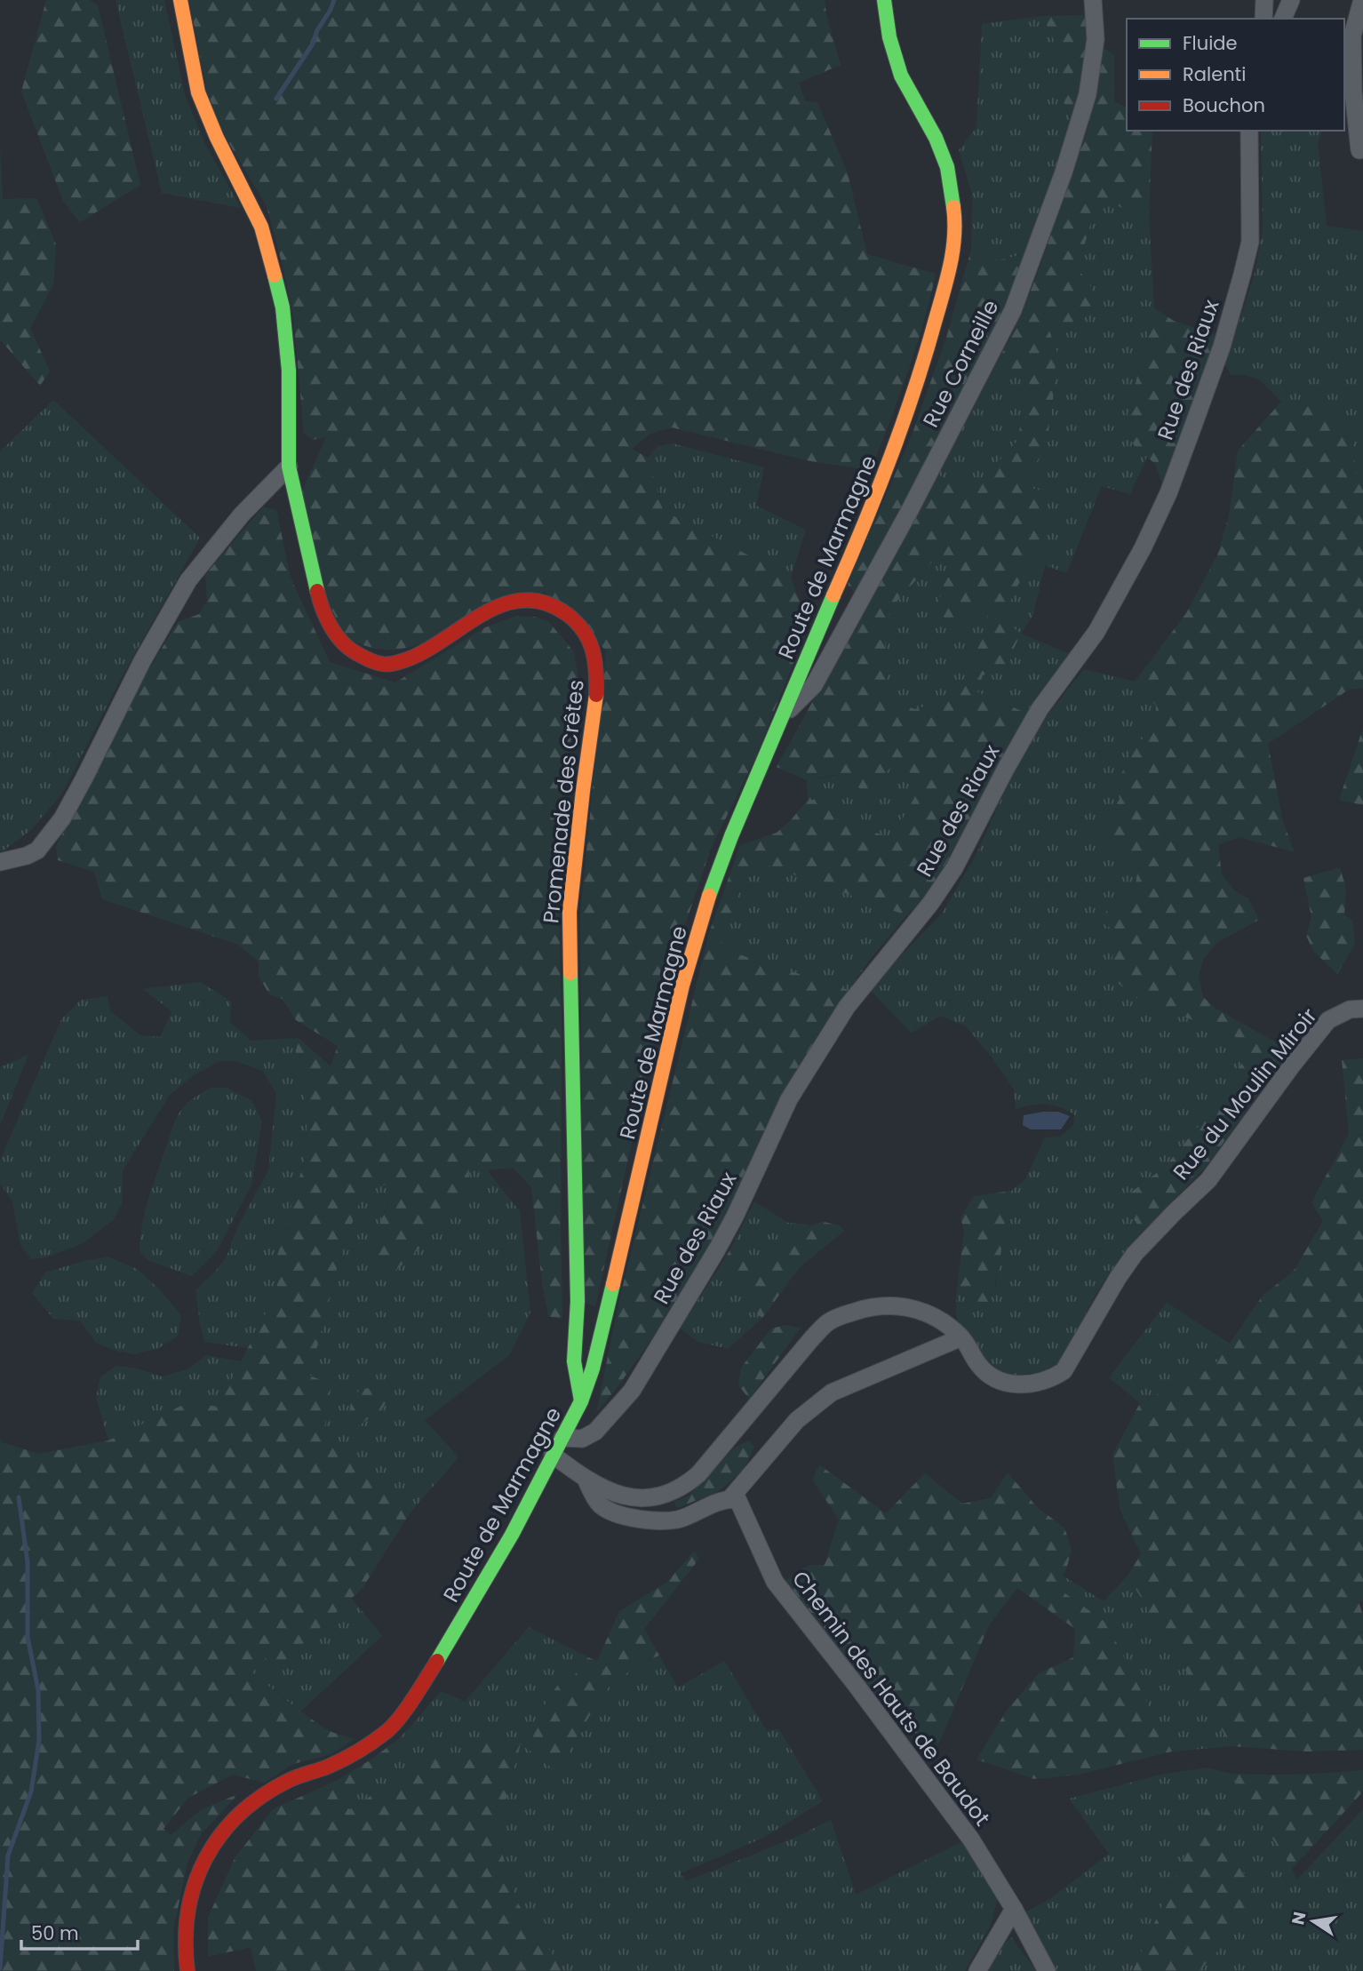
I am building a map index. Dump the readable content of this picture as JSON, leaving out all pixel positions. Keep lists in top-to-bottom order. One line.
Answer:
{"streets":{"street":["Rue Corneille","Rue des Riaux","Route de Marmagne","Promenade des Crêtes","Rue du Moulin Miroir","Chemin des Hauts de Baudot"]},"crossings":[["Rue Corneille","Route de Marmagne"],["Rue des Riaux","Route de Marmagne"],["Route de Marmagne","Promenade des Crêtes"],["Route de Marmagne","Rue du Moulin Miroir"]],"legend":["Fluide","Ralenti","Bouchon"],"scale_bar":"50 m","north":"left"}
